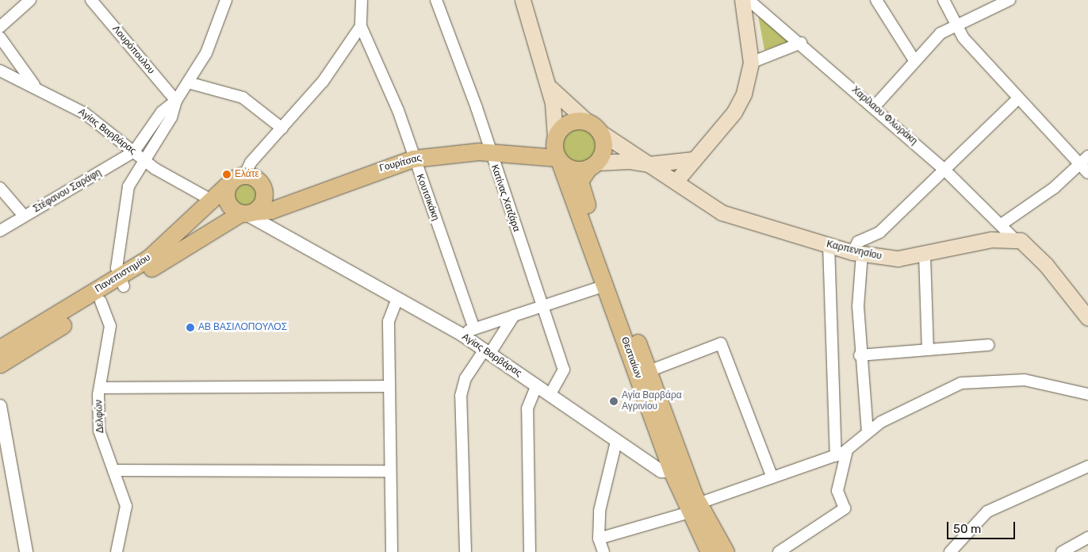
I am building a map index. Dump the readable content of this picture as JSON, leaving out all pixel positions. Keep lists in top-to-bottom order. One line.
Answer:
{"streets":{"main road":["Γουρίτσας","Καρπενησίου","Πανεπιστημίου","Θεστιαίων"],"street":["Λουρόπουλου","Χαρίλαου Φλωράκη","Αγίας Βαρβάρας","Στέφανου Σαράφη","Κουτσικάκη","Κατίνας Χατζάρα","Δελφών"]},"crossings":[["Χαρίλαου Φλωράκη","Καρπενησίου"],["Αγίας Βαρβάρας","Γουρίτσας"],["Αγίας Βαρβάρας","Στέφανου Σαράφη"],["Αγίας Βαρβάρας","Κατίνας Χατζάρα"],["Αγίας Βαρβάρας","Πανεπιστημίου"],["Αγίας Βαρβάρας","Θεστιαίων"],["Γουρίτσας","Κουτσικάκη"],["Γουρίτσας","Κατίνας Χατζάρα"],["Γουρίτσας","Καρπενησίου"],["Γουρίτσας","Πανεπιστημίου"],["Γουρίτσας","Θεστιαίων"],["Καρπενησίου","Θεστιαίων"],["Πανεπιστημίου","Δελφών"]],"places":["Ελάτε","ΑΒ ΒΑΣΙΛΟΠΟΥΛΟΣ","Αγία Βαρβάρα Αγρινίου"],"scale_bar":"50 m"}
